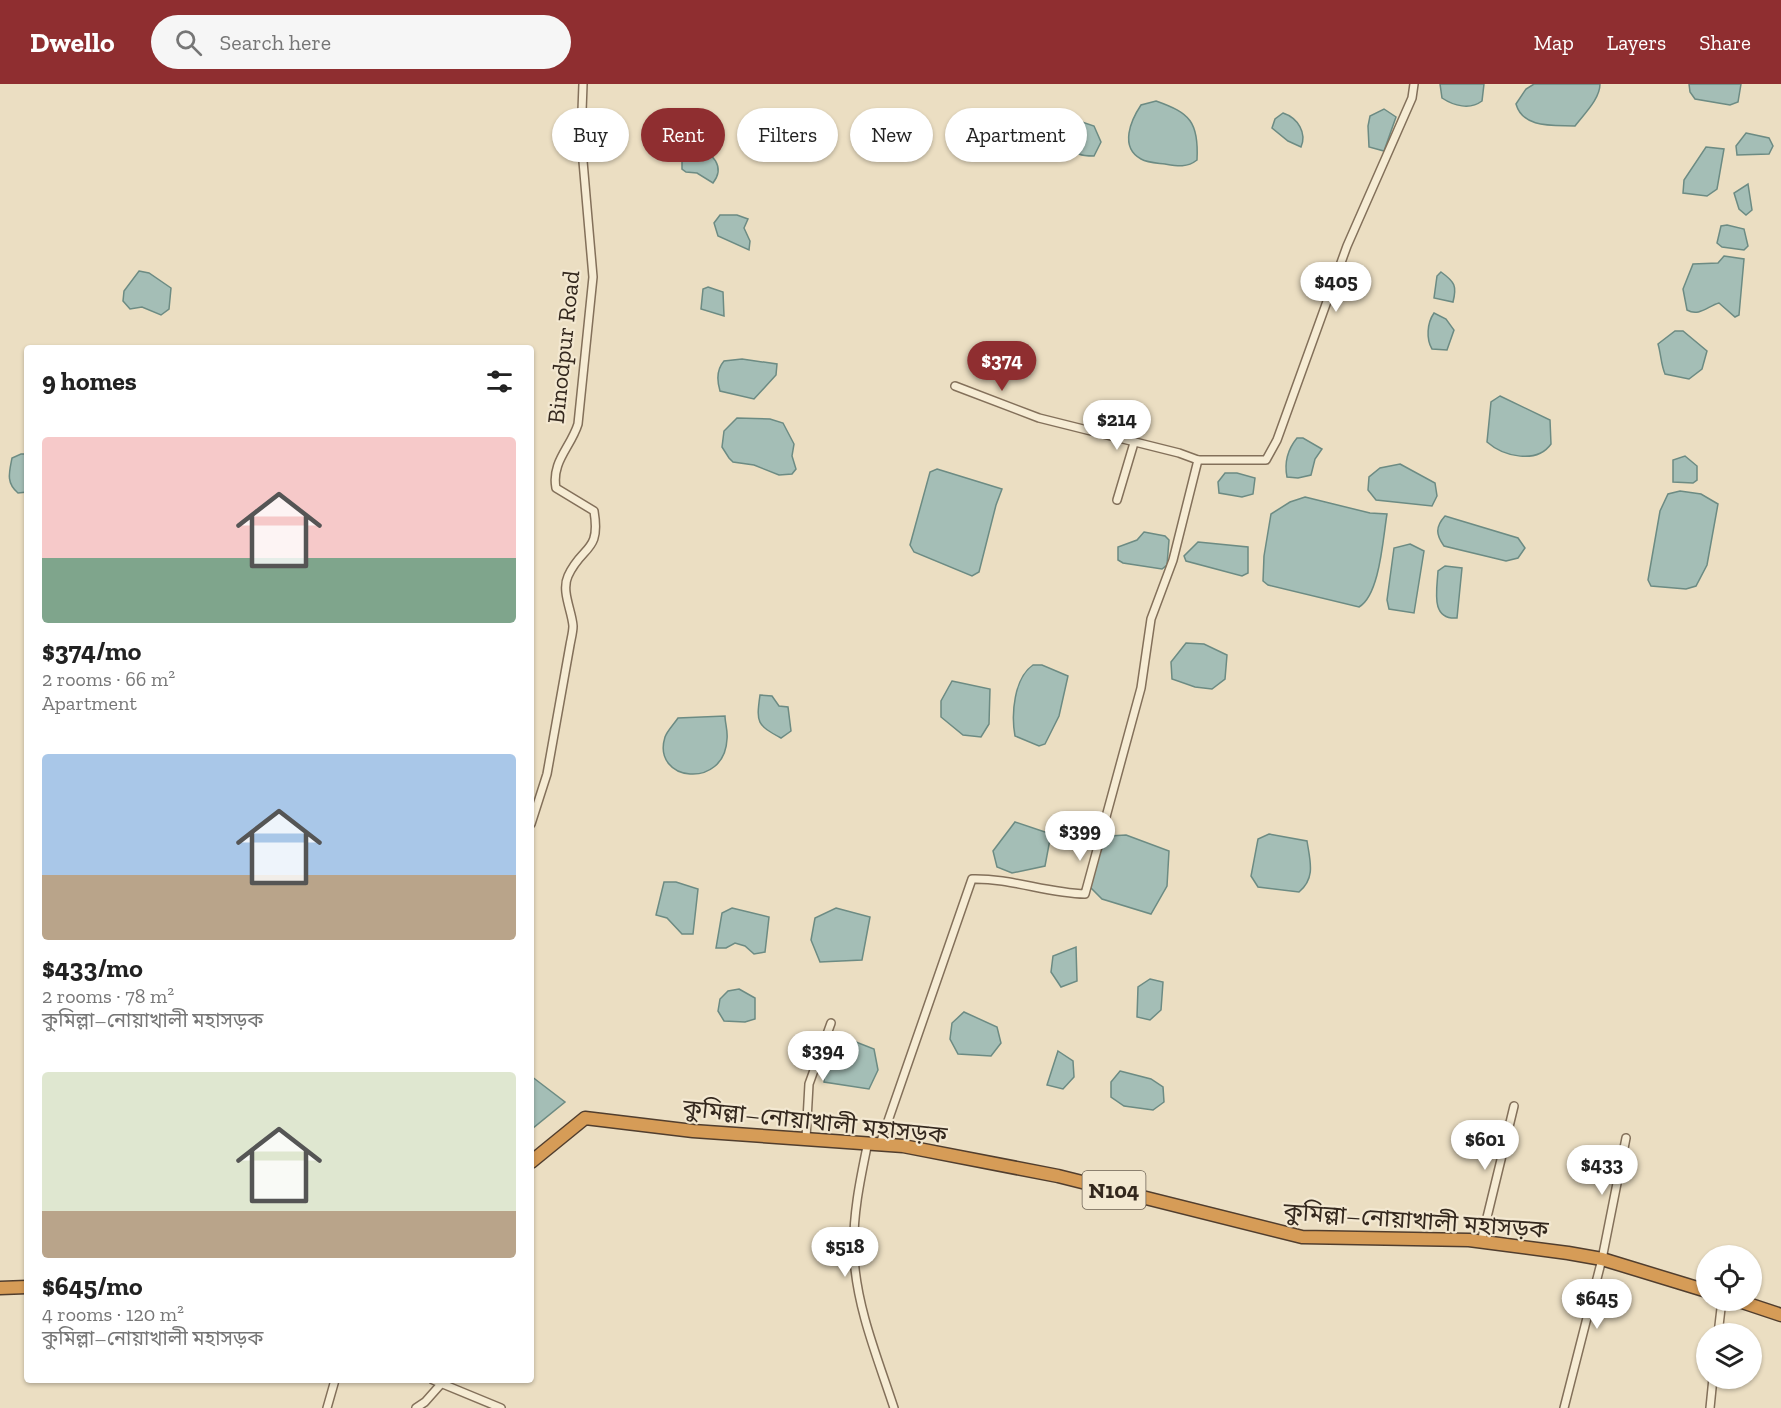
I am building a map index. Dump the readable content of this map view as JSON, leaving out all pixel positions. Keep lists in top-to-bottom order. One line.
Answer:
{"streets":{"highway":["কুমিল্লা–নোয়াখালী মহাসড়ক","N104"],"street":["Binodpur Road"]},"page":{"header":"Dwello","search":"Search here","nav":["Map","Layers","Share"],"chip":["Buy","Rent","Filters","New","Apartment"],"price":["$405","$374","$214","$399","$394","$601","$433","$518","$645"],"heading":"9 homes","list":[{"name":"$374/mo","note":"2 rooms · 66 m² · Apartment"},{"name":"$433/mo","note":"2 rooms · 78 m² · কুমিল্লা–নোয়াখালী মহাসড়ক"},{"name":"$645/mo","note":"4 rooms · 120 m² · কুমিল্লা–নোয়াখালী মহাসড়ক"}]}}
